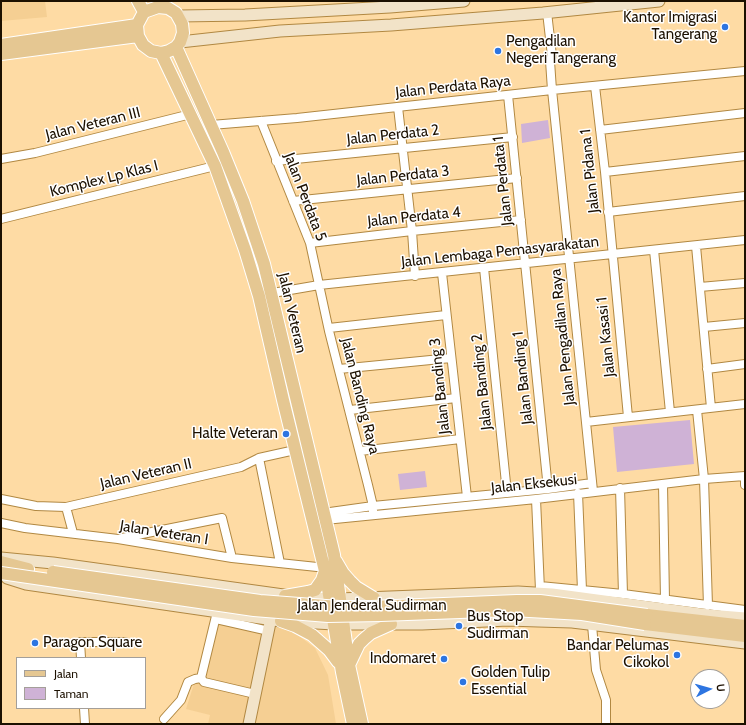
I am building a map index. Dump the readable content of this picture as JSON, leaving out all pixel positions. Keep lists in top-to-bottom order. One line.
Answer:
{"streets":{"main road":["Jalan Veteran","Jalan Jenderal Sudirman"],"street":["Jalan Perdata Raya","Jalan Veteran III","Jalan Perdata 2","Jalan Pidana 1","Jalan Perdata 3","Komplex Lp Klas I","Jalan Perdata 1","Jalan Perdata 5","Jalan Perdata 4","Jalan Lembaga Pemasyarakatan","Jalan Pengadilan Raya","Jalan Kasasi 1","Jalan Banding 1","Jalan Banding 2","Jalan Banding 3","Jalan Banding Raya","Jalan Veteran II","Jalan Eksekusi","Jalan Veteran I"]},"crossings":[["Jalan Perdata Raya","Jalan Pidana 1"],["Jalan Perdata Raya","Jalan Perdata 1"],["Jalan Perdata Raya","Jalan Perdata 5"],["Jalan Perdata Raya","Jalan Veteran"],["Jalan Perdata Raya","Jalan Pengadilan Raya"],["Jalan Veteran III","Jalan Veteran"],["Jalan Perdata 2","Jalan Perdata 1"],["Jalan Perdata 2","Jalan Perdata 5"],["Jalan Pidana 1","Jalan Lembaga Pemasyarakatan"],["Jalan Pidana 1","Jalan Kasasi 1"],["Jalan Perdata 3","Jalan Perdata 1"],["Jalan Perdata 3","Jalan Perdata 5"],["Komplex Lp Klas I","Jalan Veteran"],["Jalan Perdata 1","Jalan Perdata 4"],["Jalan Perdata 1","Jalan Lembaga Pemasyarakatan"],["Jalan Perdata 1","Jalan Banding 1"],["Jalan Perdata 5","Jalan Perdata 4"],["Jalan Perdata 5","Jalan Lembaga Pemasyarakatan"],["Jalan Perdata 5","Jalan Banding Raya"],["Jalan Lembaga Pemasyarakatan","Jalan Veteran"],["Jalan Lembaga Pemasyarakatan","Jalan Pengadilan Raya"],["Jalan Lembaga Pemasyarakatan","Jalan Kasasi 1"],["Jalan Lembaga Pemasyarakatan","Jalan Banding 1"],["Jalan Lembaga Pemasyarakatan","Jalan Banding 2"],["Jalan Lembaga Pemasyarakatan","Jalan Banding 3"],["Jalan Lembaga Pemasyarakatan","Jalan Banding Raya"],["Jalan Veteran","Jalan Veteran II"],["Jalan Veteran","Jalan Eksekusi"],["Jalan Veteran","Jalan Veteran I"],["Jalan Veteran","Jalan Jenderal Sudirman"],["Jalan Pengadilan Raya","Jalan Eksekusi"],["Jalan Banding 1","Jalan Eksekusi"],["Jalan Banding 2","Jalan Eksekusi"],["Jalan Banding 3","Jalan Eksekusi"],["Jalan Banding Raya","Jalan Eksekusi"]],"places":["Kantor Imigrasi Tangerang","Pengadilan Negeri Tangerang","Halte Veteran","Bus Stop Sudirman","Paragon Square","Bandar Pelumas Cikokol","Indomaret","Golden Tulip Essential"],"legend":["Jalan","Taman"],"north":"right"}
